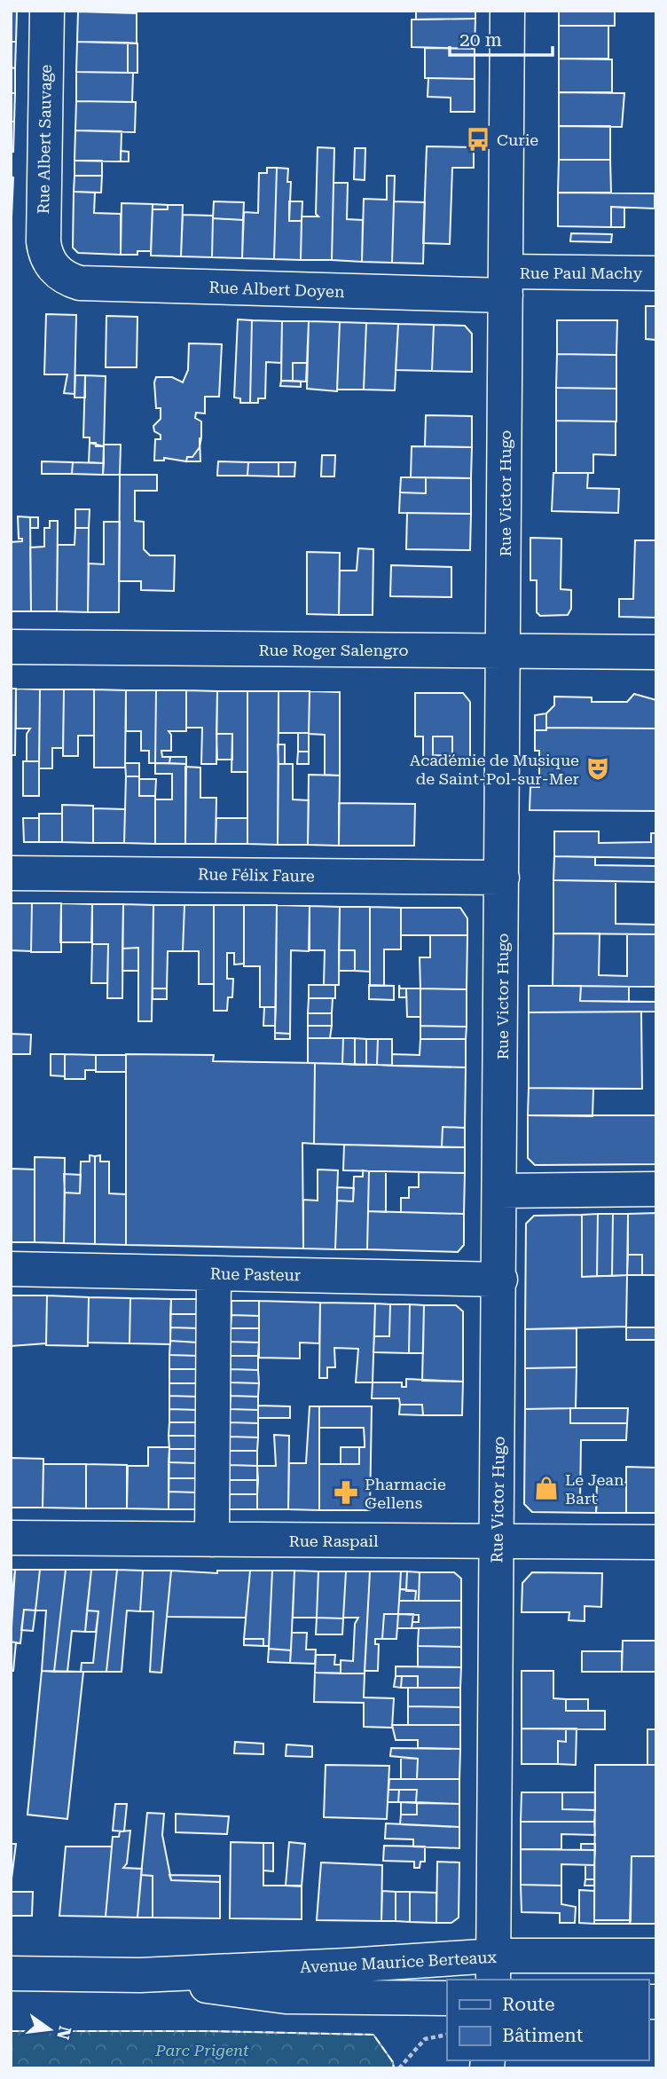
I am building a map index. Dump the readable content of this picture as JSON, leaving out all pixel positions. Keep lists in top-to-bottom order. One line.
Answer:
{"streets":{"street":["Rue Albert Sauvage","Rue Paul Machy","Rue Albert Doyen","Rue Victor Hugo","Rue Roger Salengro","Rue Félix Faure","Rue Pasteur","Rue Raspail","Avenue Maurice Berteaux"]},"crossings":[["Rue Albert Sauvage","Rue Albert Doyen"],["Rue Paul Machy","Rue Albert Doyen"],["Rue Paul Machy","Rue Victor Hugo"],["Rue Albert Doyen","Rue Victor Hugo"],["Rue Victor Hugo","Rue Roger Salengro"],["Rue Victor Hugo","Rue Félix Faure"],["Rue Victor Hugo","Rue Pasteur"],["Rue Victor Hugo","Rue Raspail"],["Rue Victor Hugo","Avenue Maurice Berteaux"]],"parks":["Parc Prigent"],"places":{"bus stop":["Curie"],"theatre":["Académie de Musique de Saint-Pol-sur-Mer"],"shop":["Le Jean Bart"],"pharmacy":["Pharmacie Gellens"]},"legend":["Route","Bâtiment"],"scale_bar":"20 m","north":"right"}
